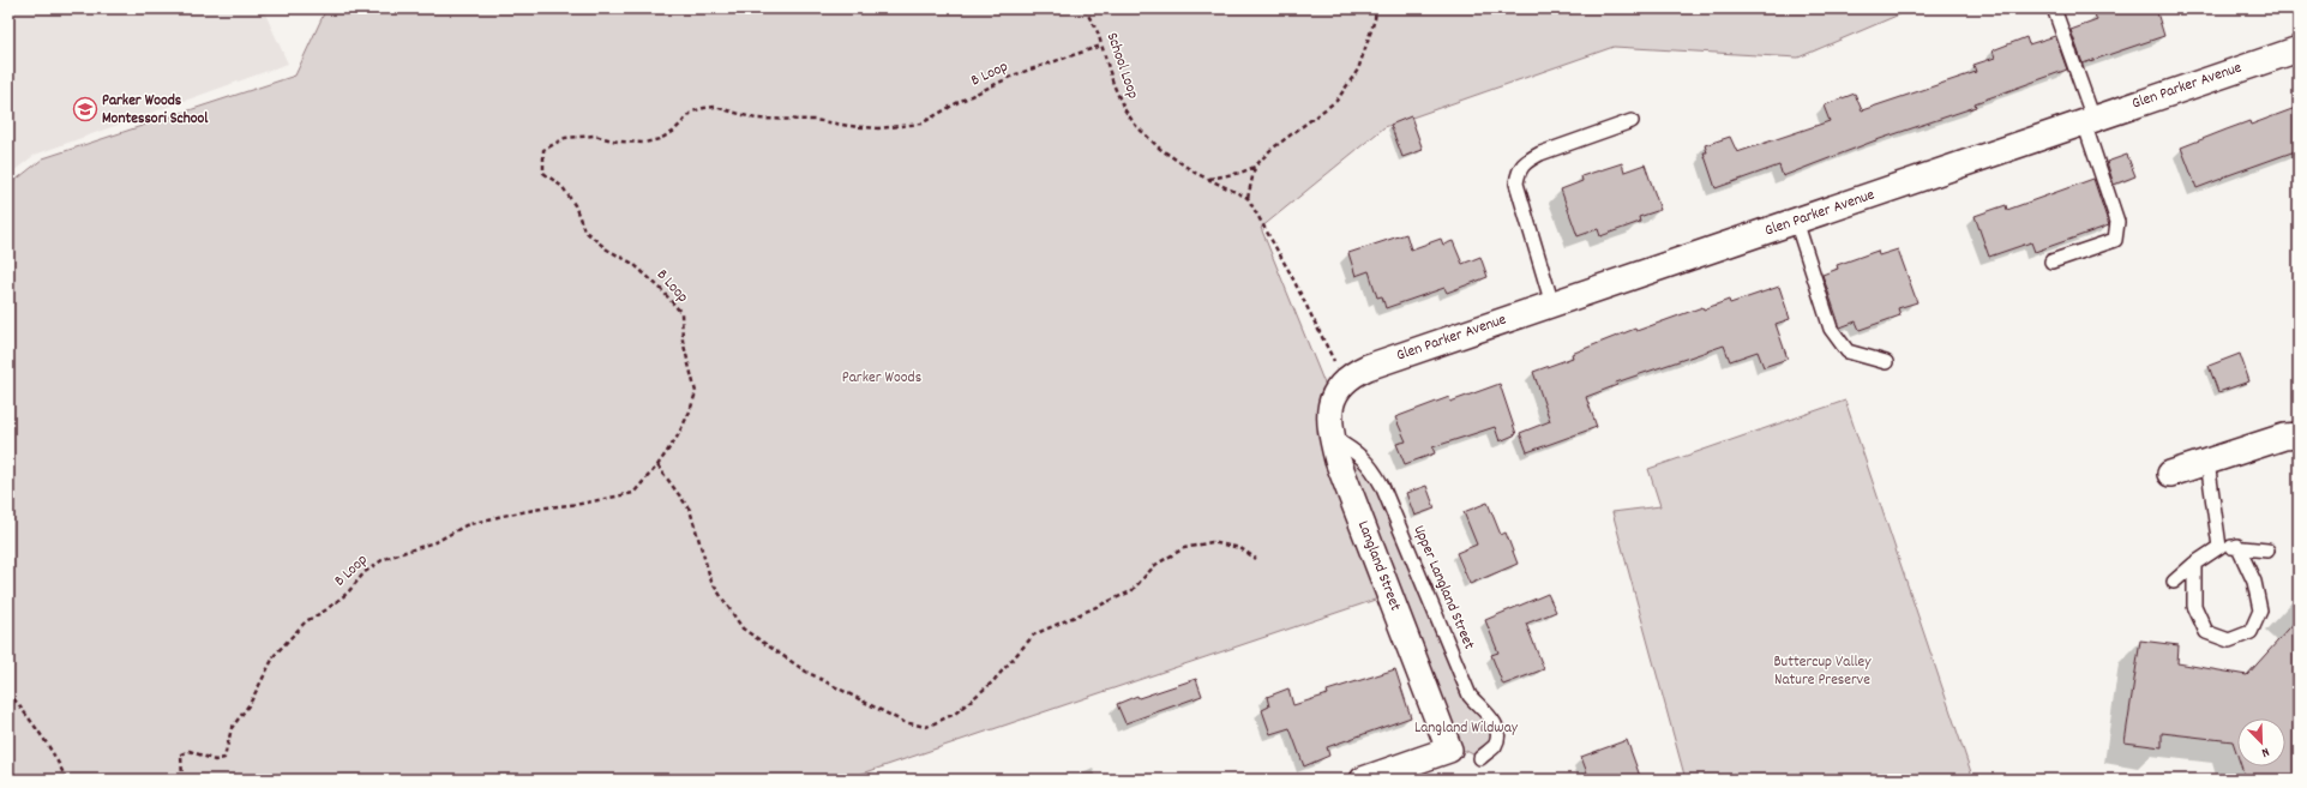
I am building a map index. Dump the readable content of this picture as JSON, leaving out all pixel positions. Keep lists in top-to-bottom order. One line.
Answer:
{"streets":{"street":["Glen Parker Avenue","Langland Street"],"lane":["Upper Langland Street"],"path":["School Loop","B Loop"]},"crossings":[["School Loop","B Loop"],["Glen Parker Avenue","Langland Street"],["Langland Street","Upper Langland Street"]],"parks":["Parker Woods","Buttercup Valley Nature Preserve","Langland Wildway"],"places":{"school or university":["Parker Woods Montessori School"]},"north":"bottom right"}
